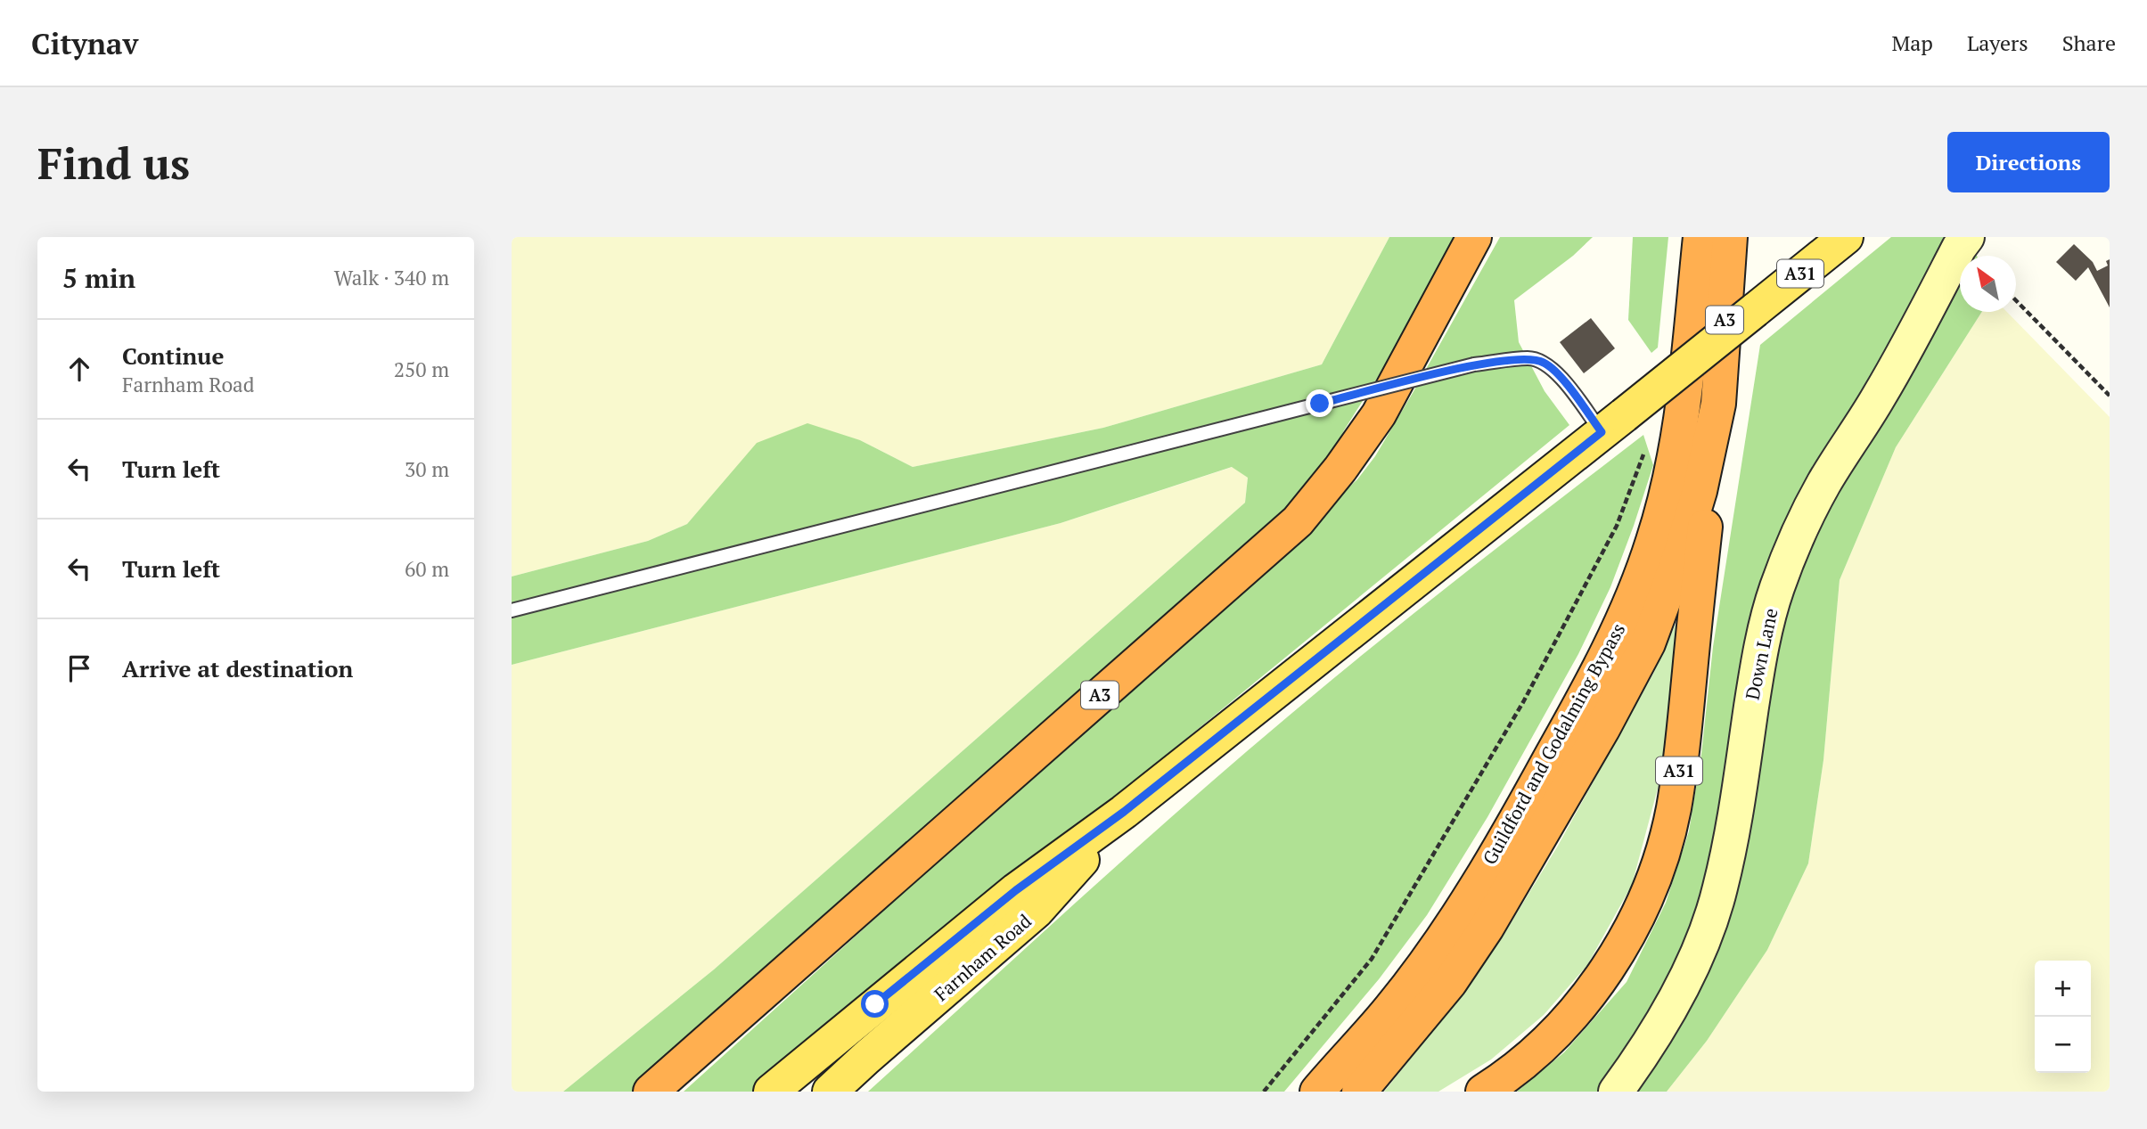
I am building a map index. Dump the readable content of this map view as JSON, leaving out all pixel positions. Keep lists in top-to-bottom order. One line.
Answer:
{"streets":{"highway":["A31","A3","Guildford and Godalming Bypass"],"main road":["Farnham Road"],"street":["Down Lane"]},"crossings":[["A31","Guildford and Godalming Bypass"]],"north":"top left","page":{"header":"Citynav","nav":["Map","Layers","Share"],"buttons":"Directions","title":"Find us","heading":["5 min","Walk · 340 m"],"list":[["Continue","Farnham Road","250 m"],["Turn left","30 m"],["Turn left","60 m"],"Arrive at destination"],"map_buttons":["+","−"]}}
